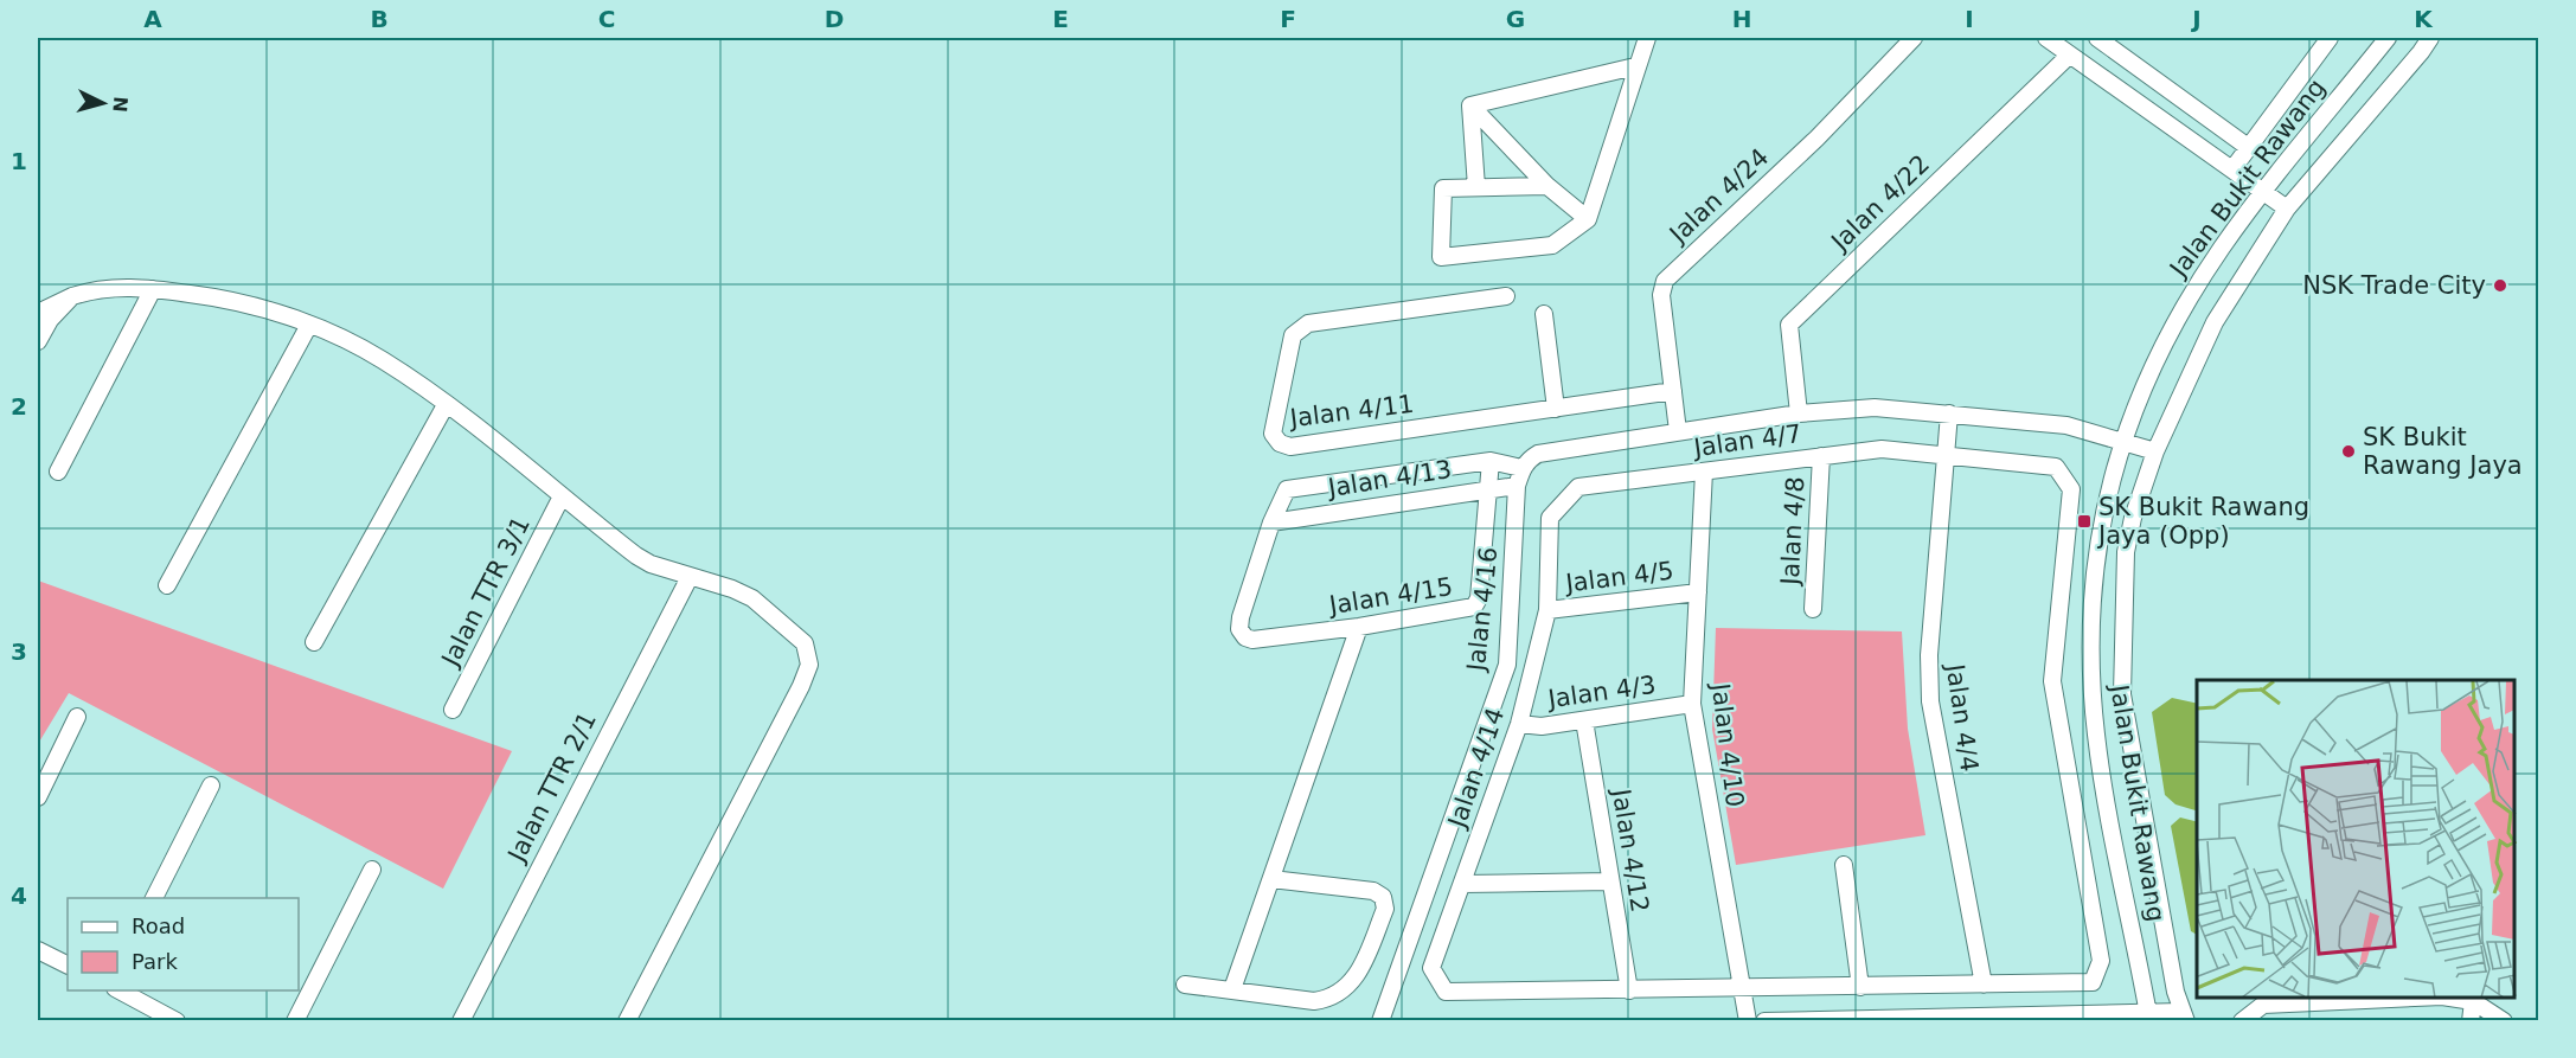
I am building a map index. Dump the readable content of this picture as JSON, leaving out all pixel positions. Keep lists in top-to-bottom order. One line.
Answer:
{"streets":{"street":["Jalan Bukit Rawang","Jalan 4/24","Jalan 4/22","Jalan 4/11","Jalan 4/7","Jalan 4/13","Jalan 4/8","Jalan 4/5","Jalan TTR 3/1","Jalan 4/15","Jalan 4/16","Jalan 4/3","Jalan 4/4","Jalan 4/10","Jalan 4/14","Jalan TTR 2/1","Jalan 4/12"]},"crossings":[["Jalan 4/24","Jalan 4/11"],["Jalan 4/7","Jalan 4/8"],["Jalan 4/7","Jalan 4/4"],["Jalan 4/7","Jalan 4/10"],["Jalan 4/7","Jalan 4/14"],["Jalan 4/13","Jalan 4/15"],["Jalan 4/13","Jalan 4/16"],["Jalan 4/5","Jalan 4/10"],["Jalan 4/5","Jalan 4/14"],["Jalan 4/16","Jalan 4/3"],["Jalan 4/3","Jalan 4/10"],["Jalan 4/3","Jalan 4/14"],["Jalan 4/3","Jalan 4/12"],["Jalan 4/14","Jalan 4/12"]],"places":{"other":["NSK Trade City","SK Bukit Rawang Jaya"],"transit":["SK Bukit Rawang Jaya (Opp)"]},"legend":["Road","Park"],"north":"right","grid":{"columns":["A","B","C","D","E","F","G","H","I","J","K"],"rows":["1","2","3","4"]}}
